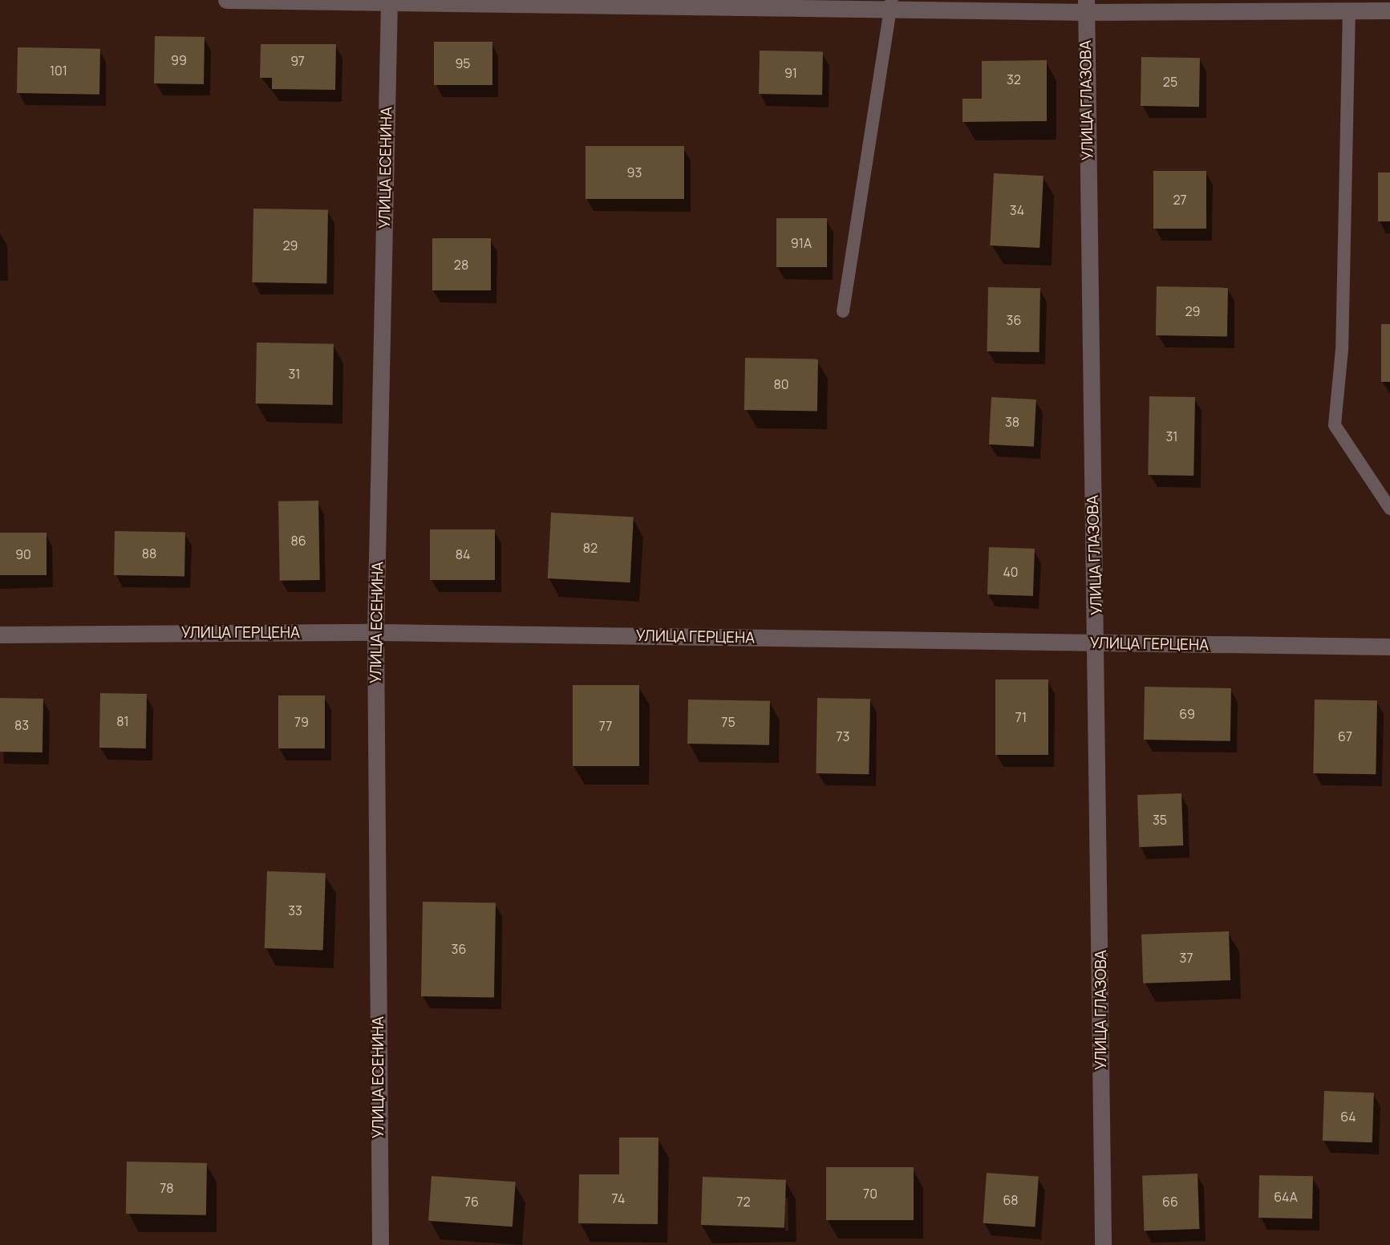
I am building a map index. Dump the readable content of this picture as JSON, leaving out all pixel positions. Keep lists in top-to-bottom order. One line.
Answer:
{"streets":{"street":["УЛИЦА ГЛАЗОВА","УЛИЦА ЕСЕНИНА","УЛИЦА ГЕРЦЕНА"]},"crossings":[["УЛИЦА ГЛАЗОВА","УЛИЦА ГЕРЦЕНА"],["УЛИЦА ЕСЕНИНА","УЛИЦА ГЕРЦЕНА"]],"house_numbers":["99","97","95","101","91","32","25","93","27","34","91А","29","28","29","36","31","80","38","31","86","82","88","90","84","40","69","71","81","79","75","83","77","73","67","35","33","36","37","64","78","70","64А","74","68","76","72","66"]}
